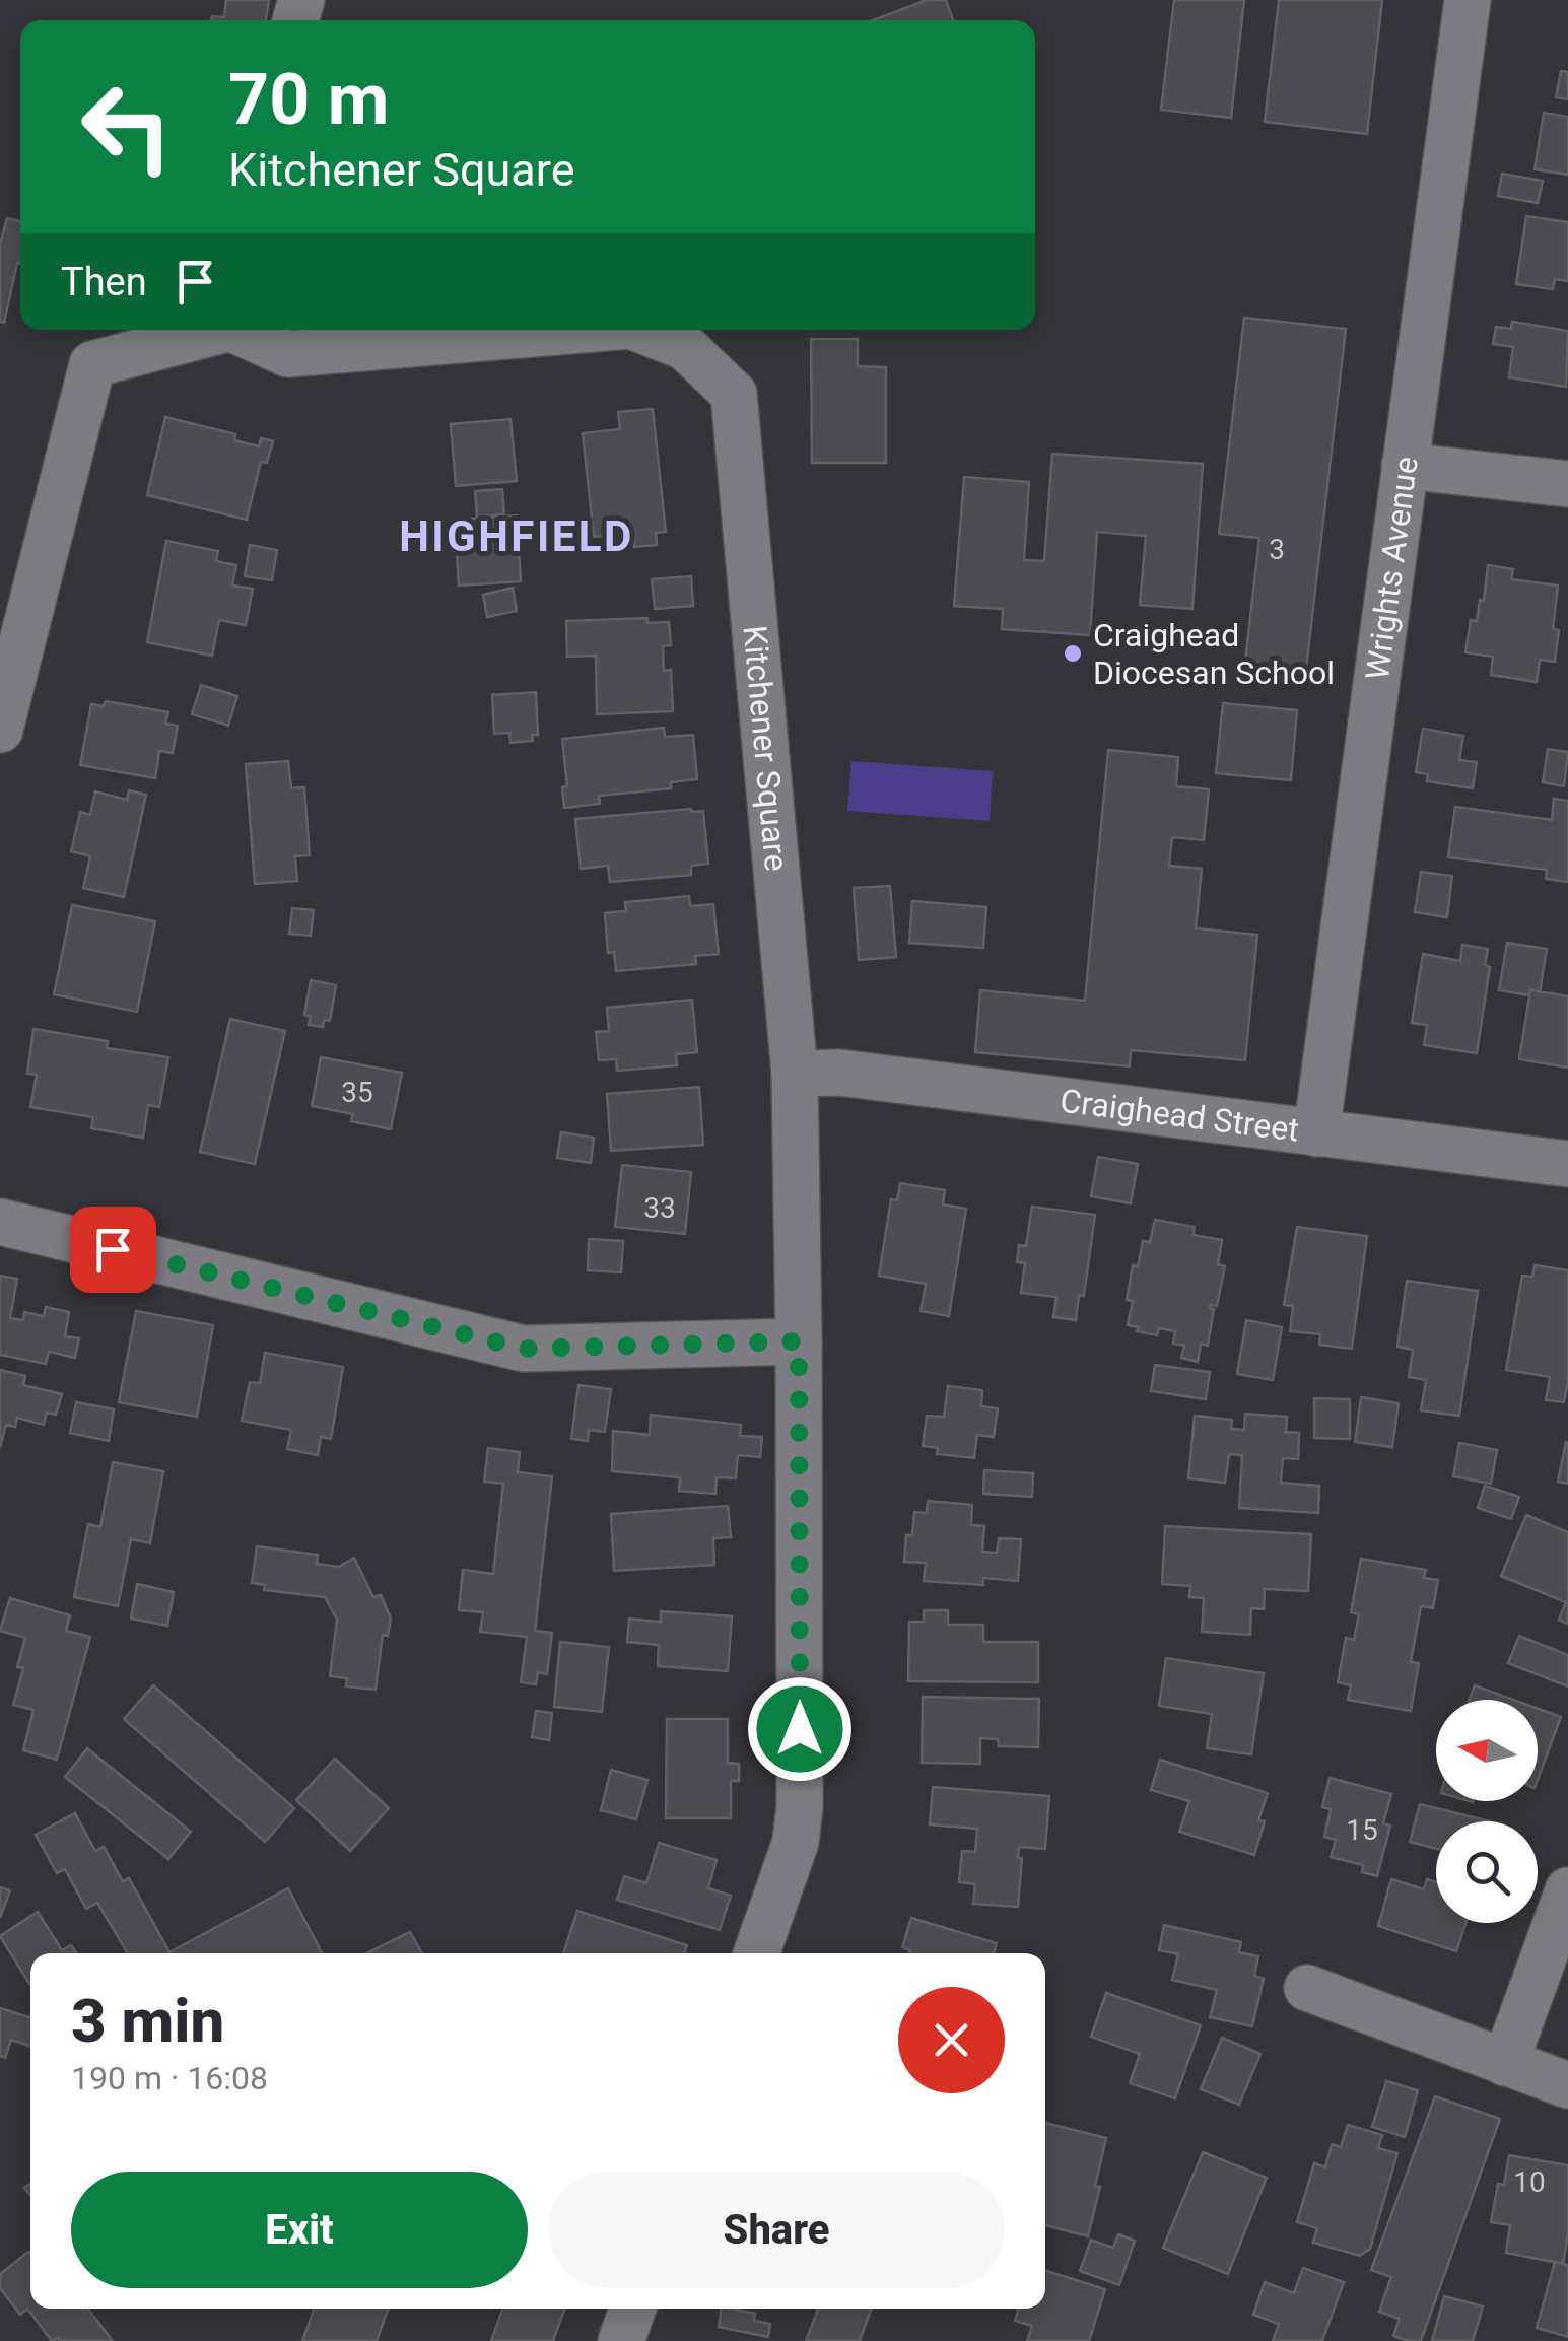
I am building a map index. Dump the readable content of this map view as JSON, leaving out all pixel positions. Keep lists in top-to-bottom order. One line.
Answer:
{"streets":{"street":["Wrights Avenue","Kitchener Square","Craighead Street"]},"crossings":[["Wrights Avenue","Craighead Street"],["Kitchener Square","Craighead Street"]],"districts":["HIGHFIELD"],"places":["Craighead Diocesan School"],"house_numbers":["3","35","33","15","10"],"north":"left","page":{"turn":["70 m","Kitchener Square"],"then":"Then","heading":["3 min","190 m · 16:08"],"buttons":["Exit","Share"]}}
